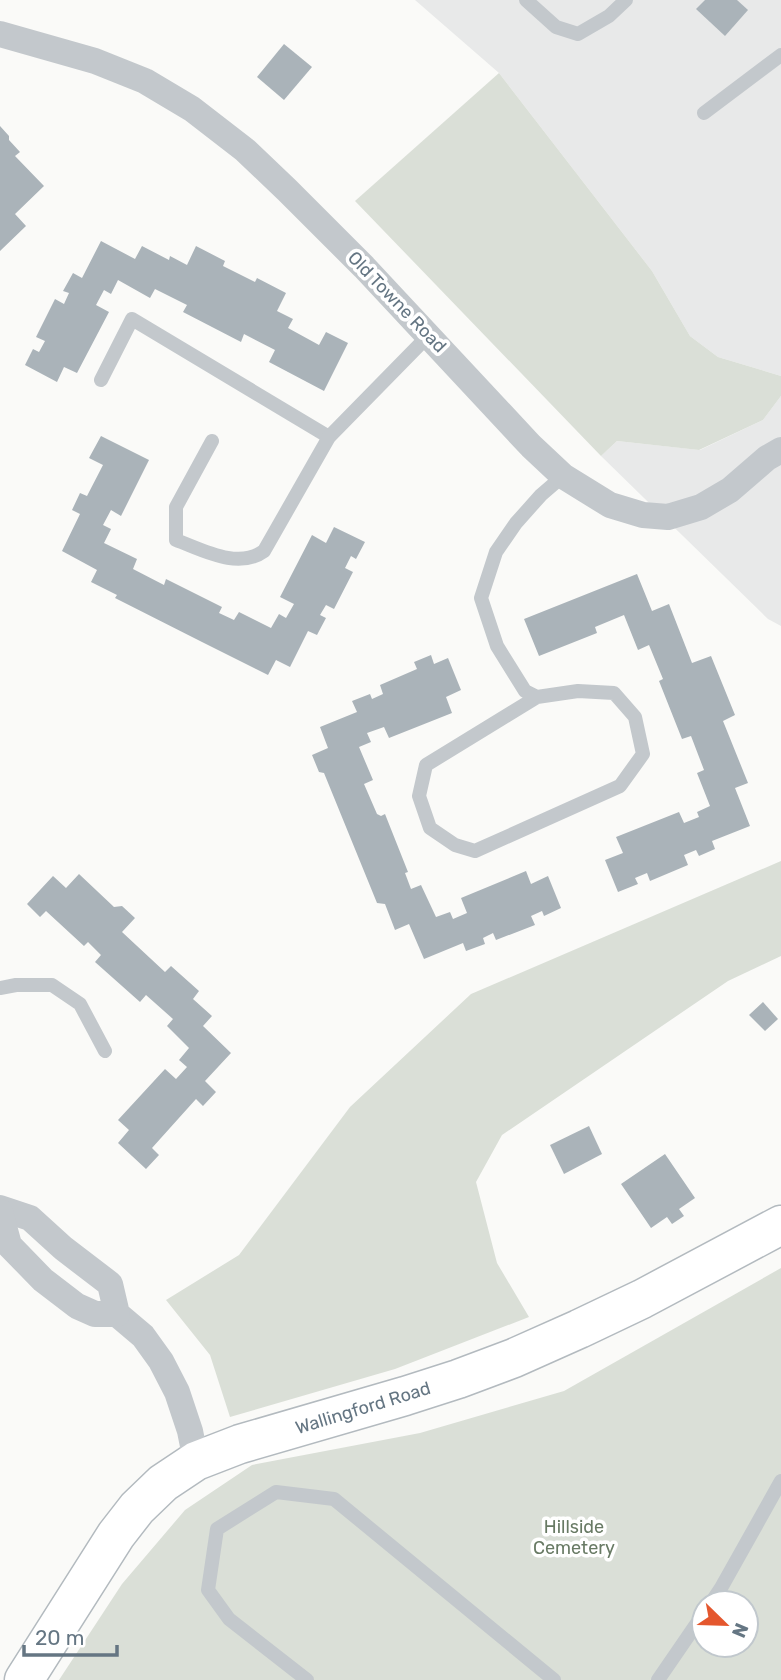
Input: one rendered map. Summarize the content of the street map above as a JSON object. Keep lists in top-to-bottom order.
{
  "streets": {
    "street": ["Old Towne Road", "Wallingford Road"]
  },
  "parks": ["Hillside Cemetery"],
  "scale_bar": "20 m",
  "north": "bottom right"
}
